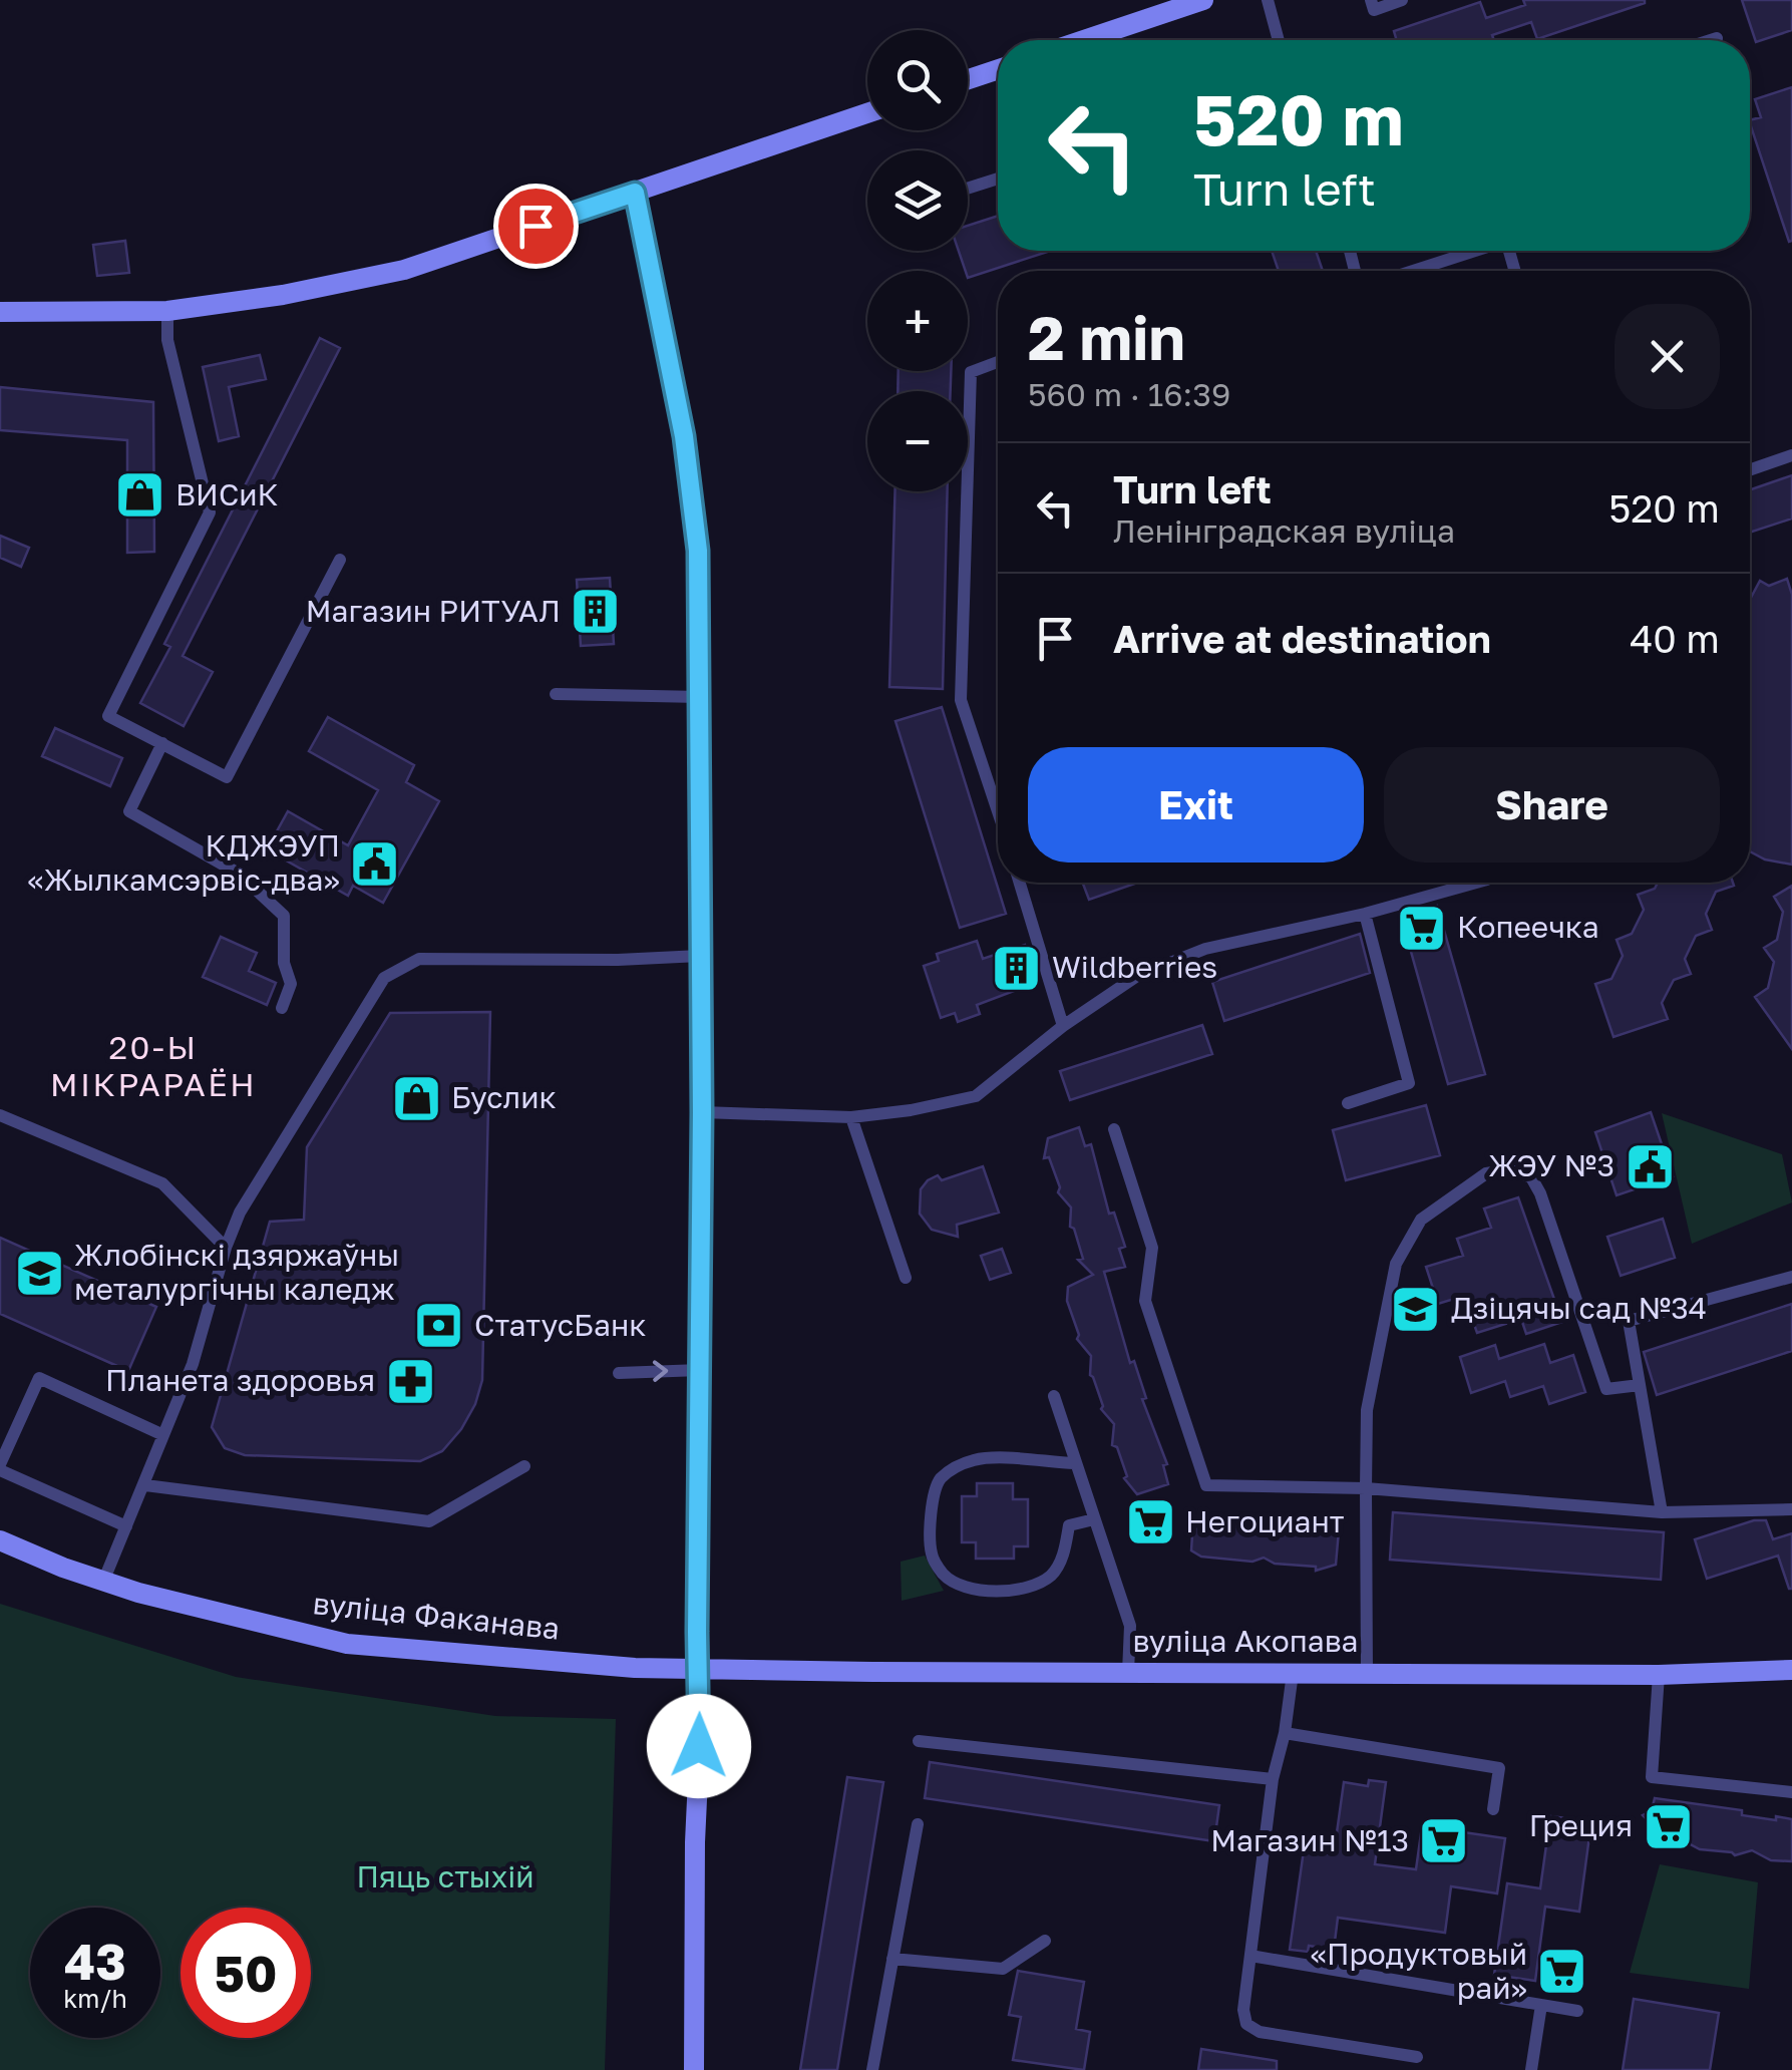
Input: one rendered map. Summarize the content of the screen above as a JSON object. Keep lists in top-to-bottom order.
{
  "streets": {
    "main road": ["вуліца Факанава", "вуліца Акопава"]
  },
  "crossings": [
    ["вуліца Факанава", "вуліца Акопава"]
  ],
  "districts": ["20-Ы МІКРАРАЁН"],
  "parks": ["Пяць стыхій"],
  "places": {
    "shop": ["ВИСиК", "Буслик"],
    "building": ["Магазин РИТУАЛ", "Wildberries"],
    "public building": ["КДЖЭУП «Жылкамсэрвіс-два»", "ЖЭУ №3"],
    "supermarket": [
      "Копеечка",
      "Негоциант",
      "Греция",
      "Магазин №13",
      "«Продуктовый рай»"
    ],
    "school or university": ["Жлобінскі дзяржаўны металургічны каледж", "Дзіцячы сад №34"],
    "bank": ["СтатусБанк"],
    "pharmacy": ["Планета здоровья"]
  },
  "page": {
    "map_buttons": ["+", "−"],
    "turn": ["520 m", "Turn left"],
    "heading": ["2 min", "560 m · 16:39"],
    "list": [
      {
        "name": "Turn left",
        "note": "Ленінградская вуліца",
        "value": "520 m"
      },
      {
        "name": "Arrive at destination",
        "value": "40 m"
      }
    ],
    "buttons": ["Exit", "Share"],
    "speed": "43 km/h",
    "limit": "50"
  }
}
